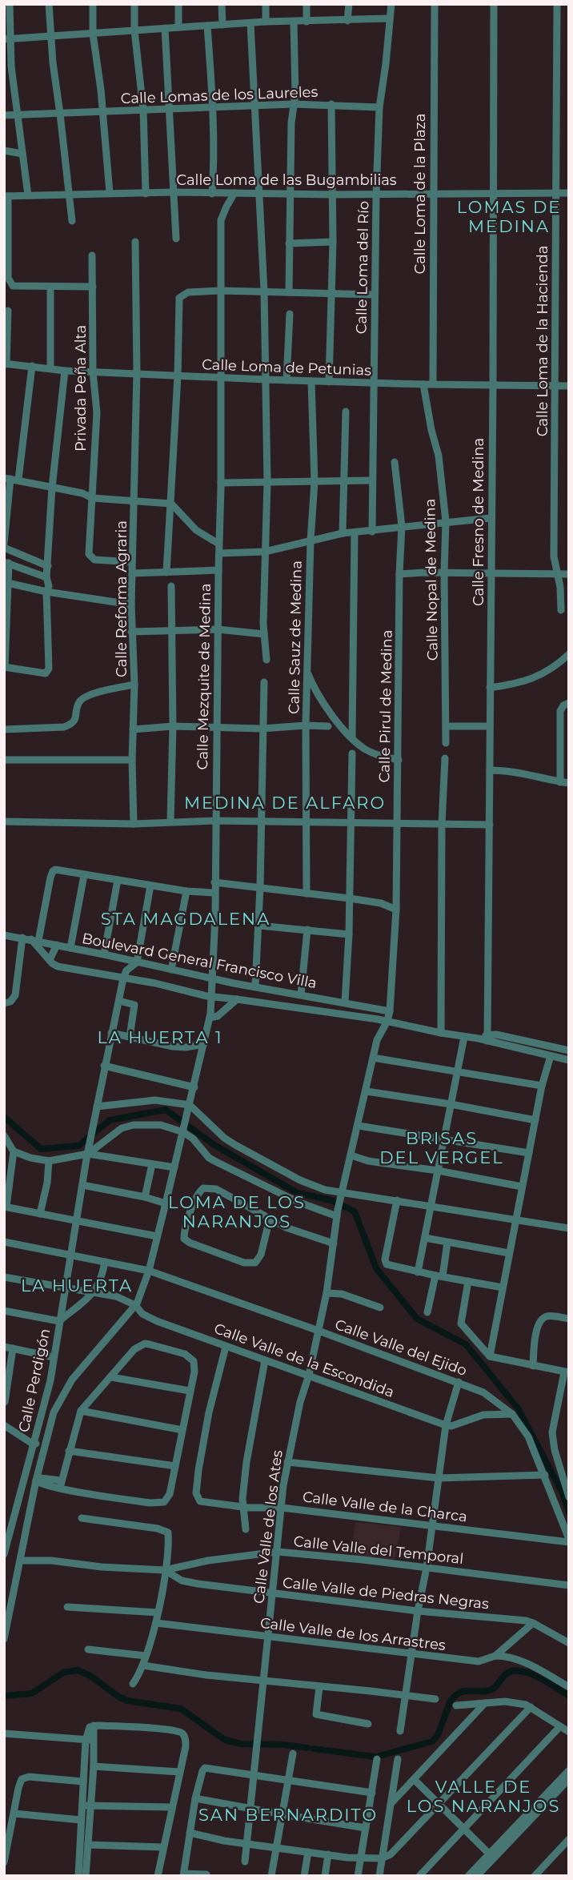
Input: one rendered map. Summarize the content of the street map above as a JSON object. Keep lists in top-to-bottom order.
{
  "streets": {
    "street": [
      "Calle Lomas de los Laureles",
      "Calle Loma de las Bugambilias",
      "Calle Loma de la Plaza",
      "Calle Loma del Río",
      "Calle Loma de la Hacienda",
      "Calle Loma de Petunias",
      "Privada Peña Alta",
      "Calle Fresno de Medina",
      "Calle Nopal de Medina",
      "Calle Reforma Agraria",
      "Calle Sauz de Medina",
      "Calle Mezquite de Medina",
      "Calle Pirul de Medina",
      "Boulevard General Francisco Villa",
      "Calle Valle del Ejido",
      "Calle Valle de la Escondida",
      "Calle Perdigón",
      "Calle Valle de la Charca",
      "Calle Valle de los Ates",
      "Calle Valle del Temporal",
      "Calle Valle de Piedras Negras",
      "Calle Valle de los Arrastres"
    ]
  },
  "crossings": [
    ["Calle Lomas de los Laureles", "Calle Loma del Río"],
    ["Calle Loma de las Bugambilias", "Calle Loma de la Plaza"],
    ["Calle Loma de las Bugambilias", "Calle Loma del Río"],
    ["Calle Loma de las Bugambilias", "Calle Loma de la Hacienda"],
    ["Calle Loma de las Bugambilias", "Calle Fresno de Medina"],
    ["Calle Loma de las Bugambilias", "Calle Mezquite de Medina"],
    ["Calle Loma de la Plaza", "Calle Loma de Petunias"],
    ["Calle Loma del Río", "Calle Loma de Petunias"],
    ["Calle Loma de la Hacienda", "Calle Loma de Petunias"],
    ["Calle Loma de Petunias", "Privada Peña Alta"],
    ["Calle Loma de Petunias", "Calle Fresno de Medina"],
    ["Calle Loma de Petunias", "Calle Nopal de Medina"],
    ["Calle Loma de Petunias", "Calle Reforma Agraria"],
    ["Calle Loma de Petunias", "Calle Sauz de Medina"],
    ["Calle Loma de Petunias", "Calle Mezquite de Medina"],
    ["Privada Peña Alta", "Calle Reforma Agraria"],
    ["Calle Mezquite de Medina", "Boulevard General Francisco Villa"],
    ["Calle Mezquite de Medina", "Calle Valle del Ejido"],
    ["Calle Mezquite de Medina", "Calle Valle de la Escondida"],
    ["Calle Mezquite de Medina", "Calle Valle del Temporal"],
    ["Calle Pirul de Medina", "Boulevard General Francisco Villa"],
    ["Calle Pirul de Medina", "Calle Valle de los Ates"],
    ["Calle Valle del Ejido", "Calle Perdigón"],
    ["Calle Valle del Ejido", "Calle Valle de la Charca"],
    ["Calle Valle del Ejido", "Calle Valle de los Ates"],
    ["Calle Valle de la Escondida", "Calle Perdigón"],
    ["Calle Valle de la Escondida", "Calle Valle de la Charca"],
    ["Calle Valle de la Escondida", "Calle Valle de los Ates"],
    ["Calle Valle de la Charca", "Calle Valle de los Ates"],
    ["Calle Valle de los Ates", "Calle Valle del Temporal"],
    ["Calle Valle de los Ates", "Calle Valle de Piedras Negras"],
    ["Calle Valle de los Ates", "Calle Valle de los Arrastres"],
    ["Calle Valle del Temporal", "Calle Valle de Piedras Negras"]
  ],
  "districts": [
    "LOMAS DE MEDINA",
    "MEDINA DE ALFARO",
    "STA MAGDALENA",
    "LA HUERTA 1",
    "BRISAS DEL VERGEL",
    "LOMA DE LOS NARANJOS",
    "LA HUERTA",
    "VALLE DE LOS NARANJOS",
    "SAN BERNARDITO"
  ]
}
